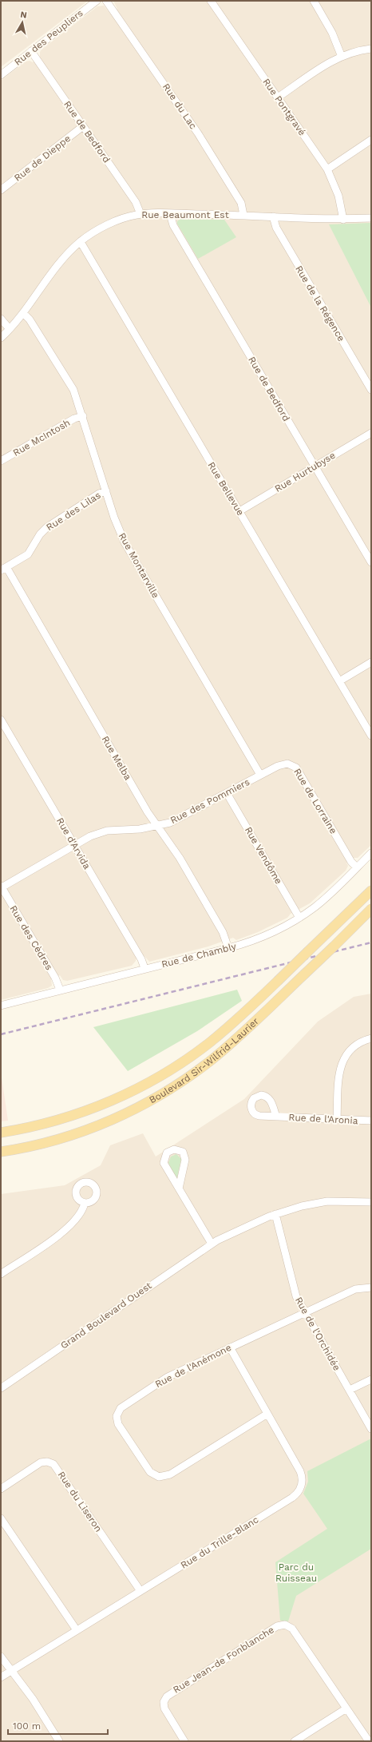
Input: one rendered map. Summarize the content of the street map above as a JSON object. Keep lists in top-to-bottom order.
{
  "streets": {
    "main road": ["Boulevard Sir-Wilfrid-Laurier"],
    "street": [
      "Rue des Peupliers",
      "Rue du Lac",
      "Rue Pontgravé",
      "Rue de Bedford",
      "Rue de Dieppe",
      "Rue Beaumont Est",
      "Rue de la Régence",
      "Rue McIntosh",
      "Rue Hurtubyse",
      "Rue Bellevue",
      "Rue des Lilas",
      "Rue Montarville",
      "Rue Melba",
      "Rue des Pommiers",
      "Rue de Lorraine",
      "Rue d'Arvida",
      "Rue Vendôme",
      "Rue des Cèdres",
      "Rue de Chambly",
      "Rue de l'Aronia",
      "Grand Boulevard Ouest",
      "Rue de l'Orchidée",
      "Rue de l'Anémone",
      "Rue du Liseron",
      "Rue du Trille-Blanc",
      "Rue Jean-de Fonblanche"
    ]
  },
  "crossings": [
    ["Rue des Peupliers", "Rue de Bedford"],
    ["Rue du Lac", "Rue Beaumont Est"],
    ["Rue Pontgravé", "Rue Beaumont Est"],
    ["Rue de Bedford", "Rue de Dieppe"],
    ["Rue de Bedford", "Rue Beaumont Est"],
    ["Rue de Bedford", "Rue Hurtubyse"],
    ["Rue Beaumont Est", "Rue de la Régence"],
    ["Rue Beaumont Est", "Rue Bellevue"],
    ["Rue Beaumont Est", "Rue Montarville"],
    ["Rue McIntosh", "Rue Montarville"],
    ["Rue Hurtubyse", "Rue Bellevue"],
    ["Rue des Lilas", "Rue Montarville"],
    ["Rue des Lilas", "Rue Melba"],
    ["Rue Montarville", "Rue des Pommiers"],
    ["Rue Montarville", "Rue de Lorraine"],
    ["Rue Melba", "Rue des Pommiers"],
    ["Rue Melba", "Rue de Chambly"],
    ["Rue des Pommiers", "Rue de Lorraine"],
    ["Rue des Pommiers", "Rue d'Arvida"],
    ["Rue des Pommiers", "Rue Vendôme"],
    ["Rue des Pommiers", "Rue des Cèdres"],
    ["Rue de Lorraine", "Rue de Chambly"],
    ["Rue d'Arvida", "Rue de Chambly"],
    ["Rue Vendôme", "Rue de Chambly"],
    ["Rue des Cèdres", "Rue de Chambly"],
    ["Grand Boulevard Ouest", "Rue de l'Orchidée"],
    ["Rue de l'Orchidée", "Rue de l'Anémone"],
    ["Rue de l'Anémone", "Rue du Trille-Blanc"],
    ["Rue du Liseron", "Rue du Trille-Blanc"]
  ],
  "parks": ["Parc du Ruisseau"],
  "scale_bar": "100 m",
  "north": "top"
}
